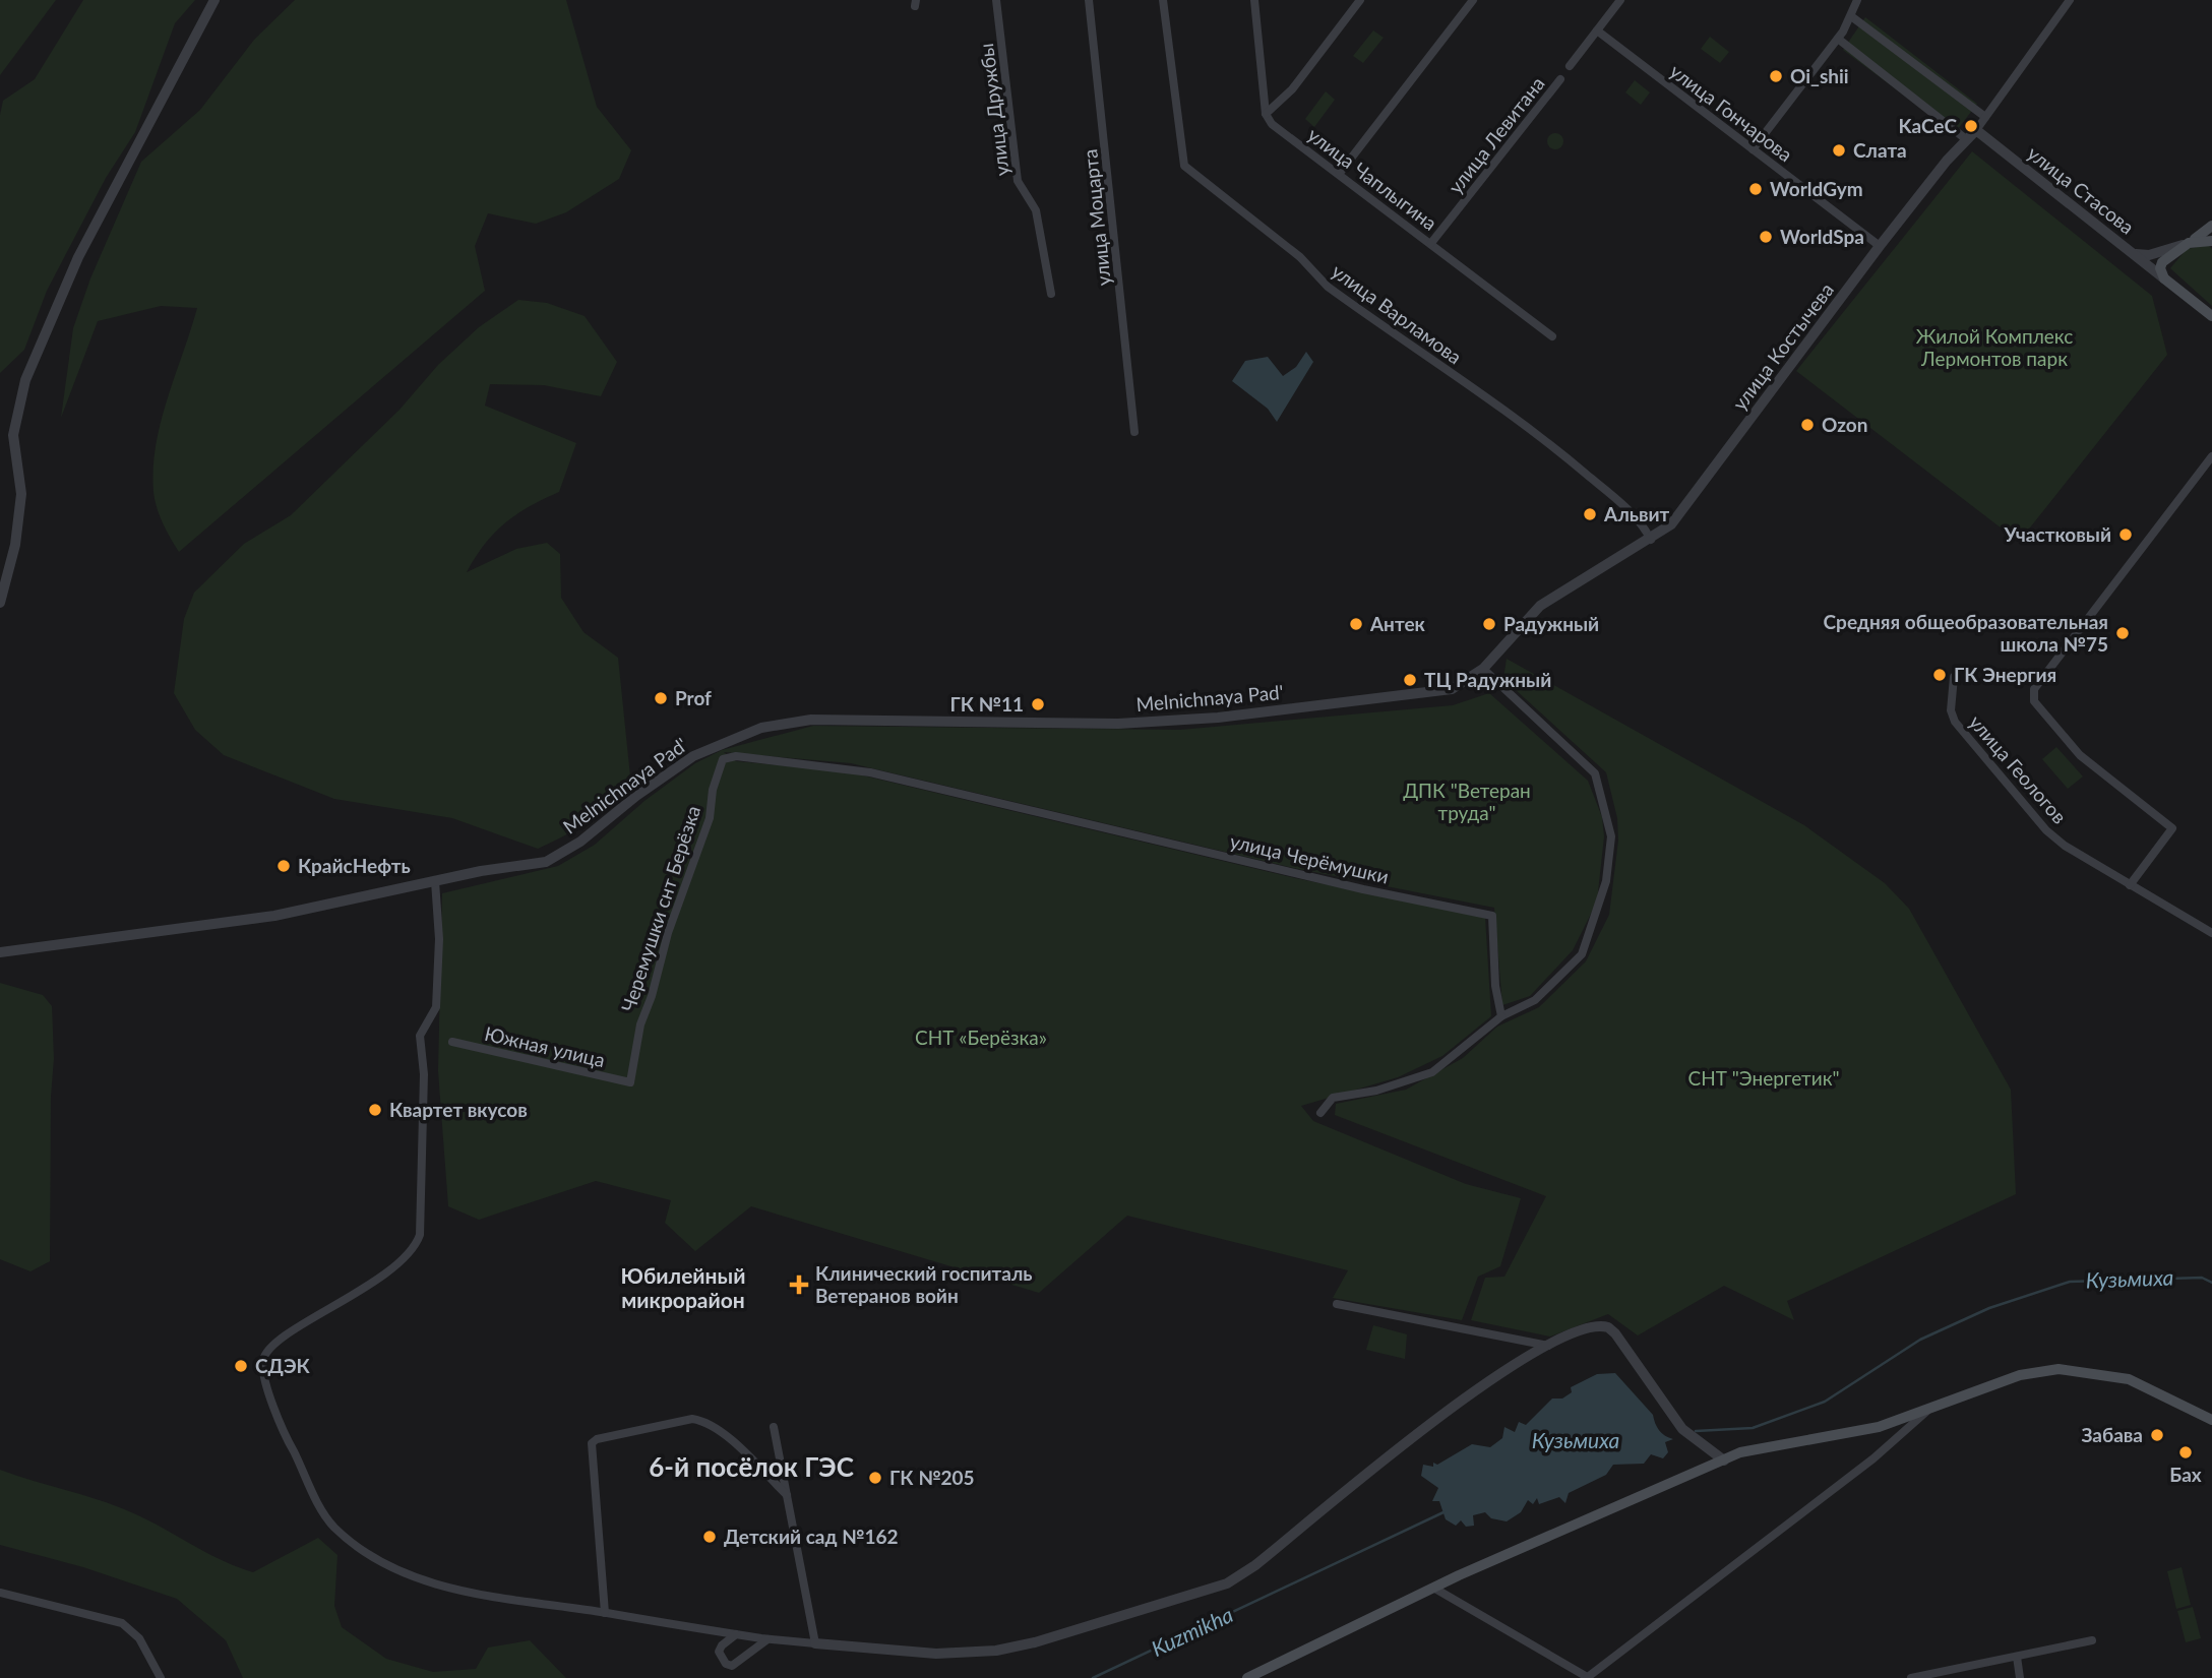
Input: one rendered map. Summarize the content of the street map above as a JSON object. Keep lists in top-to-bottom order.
{
  "streets": {
    "street": [
      "улица Дружбы",
      "улица Гончарова",
      "улица Левитана",
      "улица Чаплыгина",
      "улица Стасова",
      "улица Моцарта",
      "улица Варламова",
      "улица Костычева",
      "Melnichnaya Pad'",
      "улица Геологов",
      "улица Черёмушки",
      "Черемушки снт Берёзка",
      "Южная улица"
    ]
  },
  "crossings": [
    ["улица Гончарова", "улица Левитана"],
    ["улица Гончарова", "улица Костычева"],
    ["улица Левитана", "улица Чаплыгина"],
    ["улица Стасова", "улица Костычева"],
    ["улица Варламова", "улица Костычева"],
    ["улица Костычева", "Melnichnaya Pad'"],
    ["улица Черёмушки", "Черемушки снт Берёзка"],
    ["Черемушки снт Берёзка", "Южная улица"]
  ],
  "districts": ["Юбилейный микрорайон", "6-й посёлок ГЭС"],
  "water": ["Кузьмиха", "Kuzmikha"],
  "parks": [
    "Жилой Комплекс Лермонтов парк",
    "ДПК \"Ветеран труда\"",
    "СНТ «Берёзка»",
    "СНТ \"Энергетик\""
  ],
  "places": {
    "other": [
      "Oi_shii",
      "KaCeC",
      "Слата",
      "WorldGym",
      "WorldSpa",
      "Ozon",
      "Альвит",
      "Участковый",
      "Антек",
      "Радужный",
      "Средняя общеобразовательная школа №75",
      "ГК Энергия",
      "ТЦ Радужный",
      "Prof",
      "ГК №11",
      "КрайсНефть",
      "Квартет вкусов",
      "СДЭК",
      "Забава",
      "Бах",
      "ГК №205",
      "Детский сад №162"
    ],
    "health": ["Клинический госпиталь Ветеранов войн"]
  }
}
